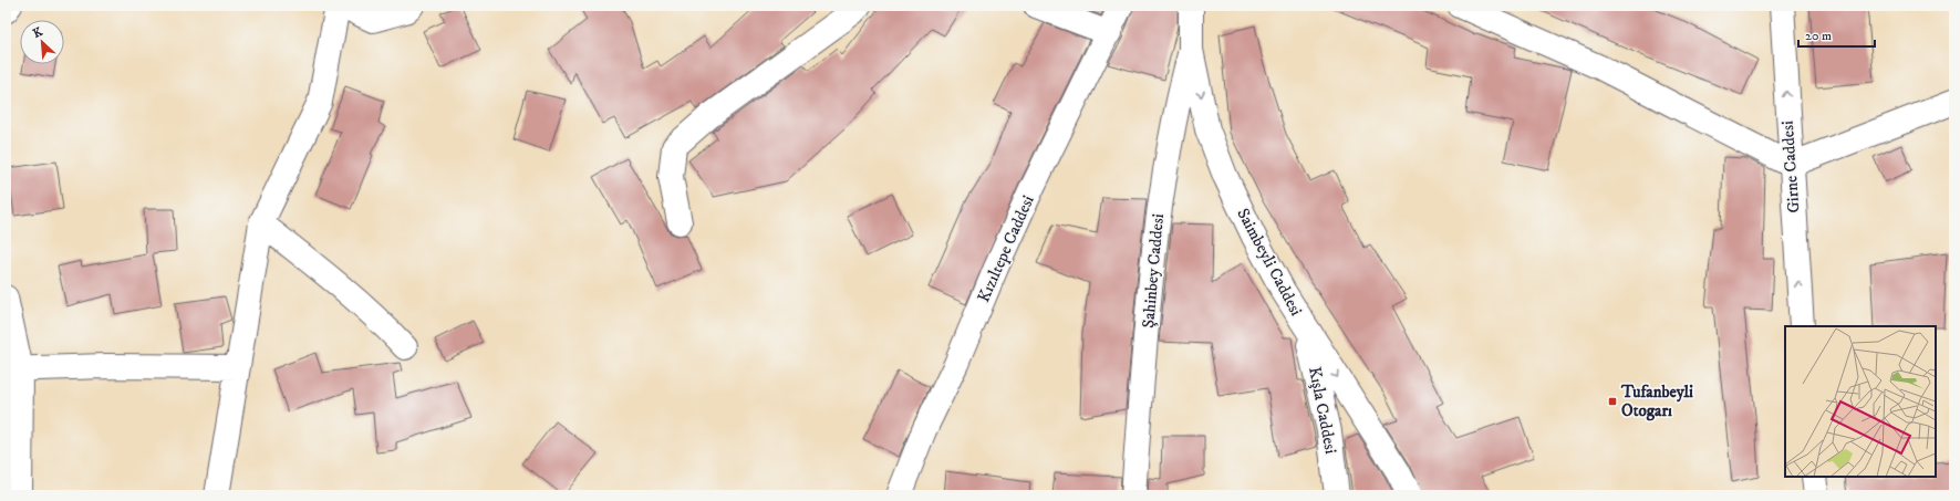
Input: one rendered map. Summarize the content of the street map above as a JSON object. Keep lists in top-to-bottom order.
{
  "streets": {
    "street": [
      "Girne Caddesi",
      "Kızıltepe Caddesi",
      "Saimbeyli Caddesi",
      "Şahinbey Caddesi",
      "Kışla Caddesi"
    ]
  },
  "crossings": [
    ["Saimbeyli Caddesi", "Şahinbey Caddesi"],
    ["Saimbeyli Caddesi", "Kışla Caddesi"]
  ],
  "one_way": ["Girne Caddesi", "Saimbeyli Caddesi"],
  "places": {
    "transit": ["Tufanbeyli Otogarı"]
  },
  "scale_bar": "20 m",
  "north": "top left"
}
